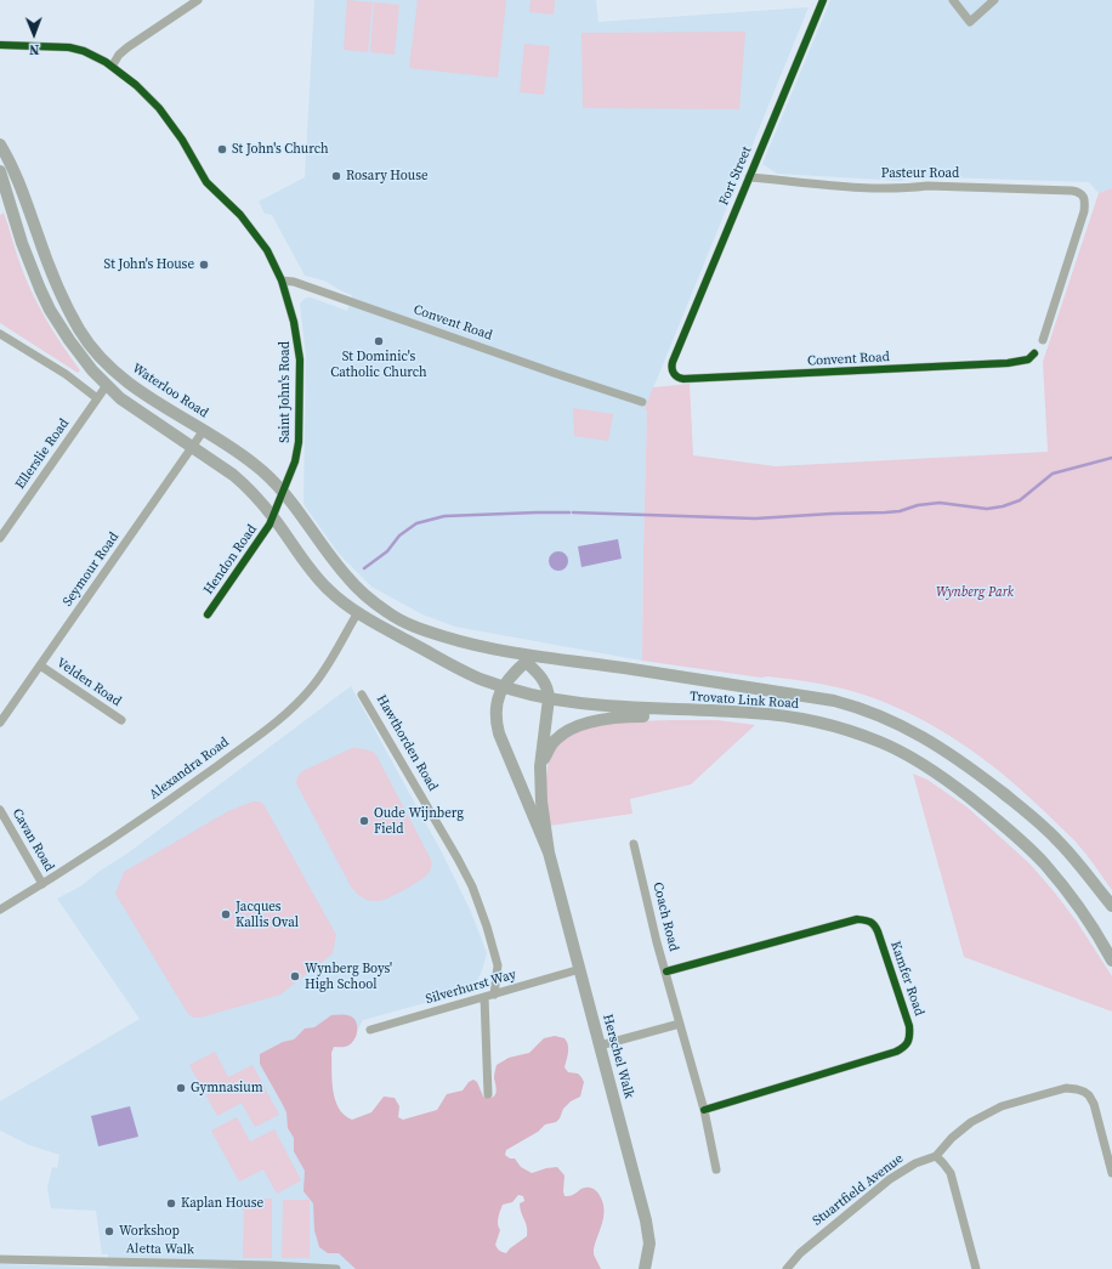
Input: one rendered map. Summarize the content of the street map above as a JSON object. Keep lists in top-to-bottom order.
{
  "streets": {
    "main road": ["Waterloo Road", "Trovato Link Road", "Herschel Walk"],
    "street": [
      "Pasteur Road",
      "Fort Street",
      "Convent Road",
      "Saint John's Road",
      "Ellerslie Road",
      "Hendon Road",
      "Seymour Road",
      "Velden Road",
      "Hawthorden Road",
      "Alexandra Road",
      "Cavan Road",
      "Coach Road",
      "Kamfer Road",
      "Silverhurst Way",
      "Stuartfield Avenue",
      "Aletta Walk"
    ]
  },
  "crossings": [
    ["Pasteur Road", "Fort Street"],
    ["Fort Street", "Convent Road"],
    ["Convent Road", "Saint John's Road"],
    ["Waterloo Road", "Saint John's Road"],
    ["Waterloo Road", "Seymour Road"],
    ["Waterloo Road", "Trovato Link Road"],
    ["Saint John's Road", "Hendon Road"],
    ["Seymour Road", "Velden Road"],
    ["Trovato Link Road", "Alexandra Road"],
    ["Trovato Link Road", "Herschel Walk"],
    ["Hawthorden Road", "Silverhurst Way"],
    ["Alexandra Road", "Cavan Road"],
    ["Coach Road", "Kamfer Road"],
    ["Silverhurst Way", "Herschel Walk"]
  ],
  "parks": ["Wynberg Park"],
  "places": [
    "St John's Church",
    "Rosary House",
    "St John's House",
    "St Dominic's Catholic Church",
    "Oude Wijnberg Field",
    "Jacques Kallis Oval",
    "Wynberg Boys' High School",
    "Gymnasium",
    "Kaplan House",
    "Workshop"
  ],
  "north": "bottom"
}
